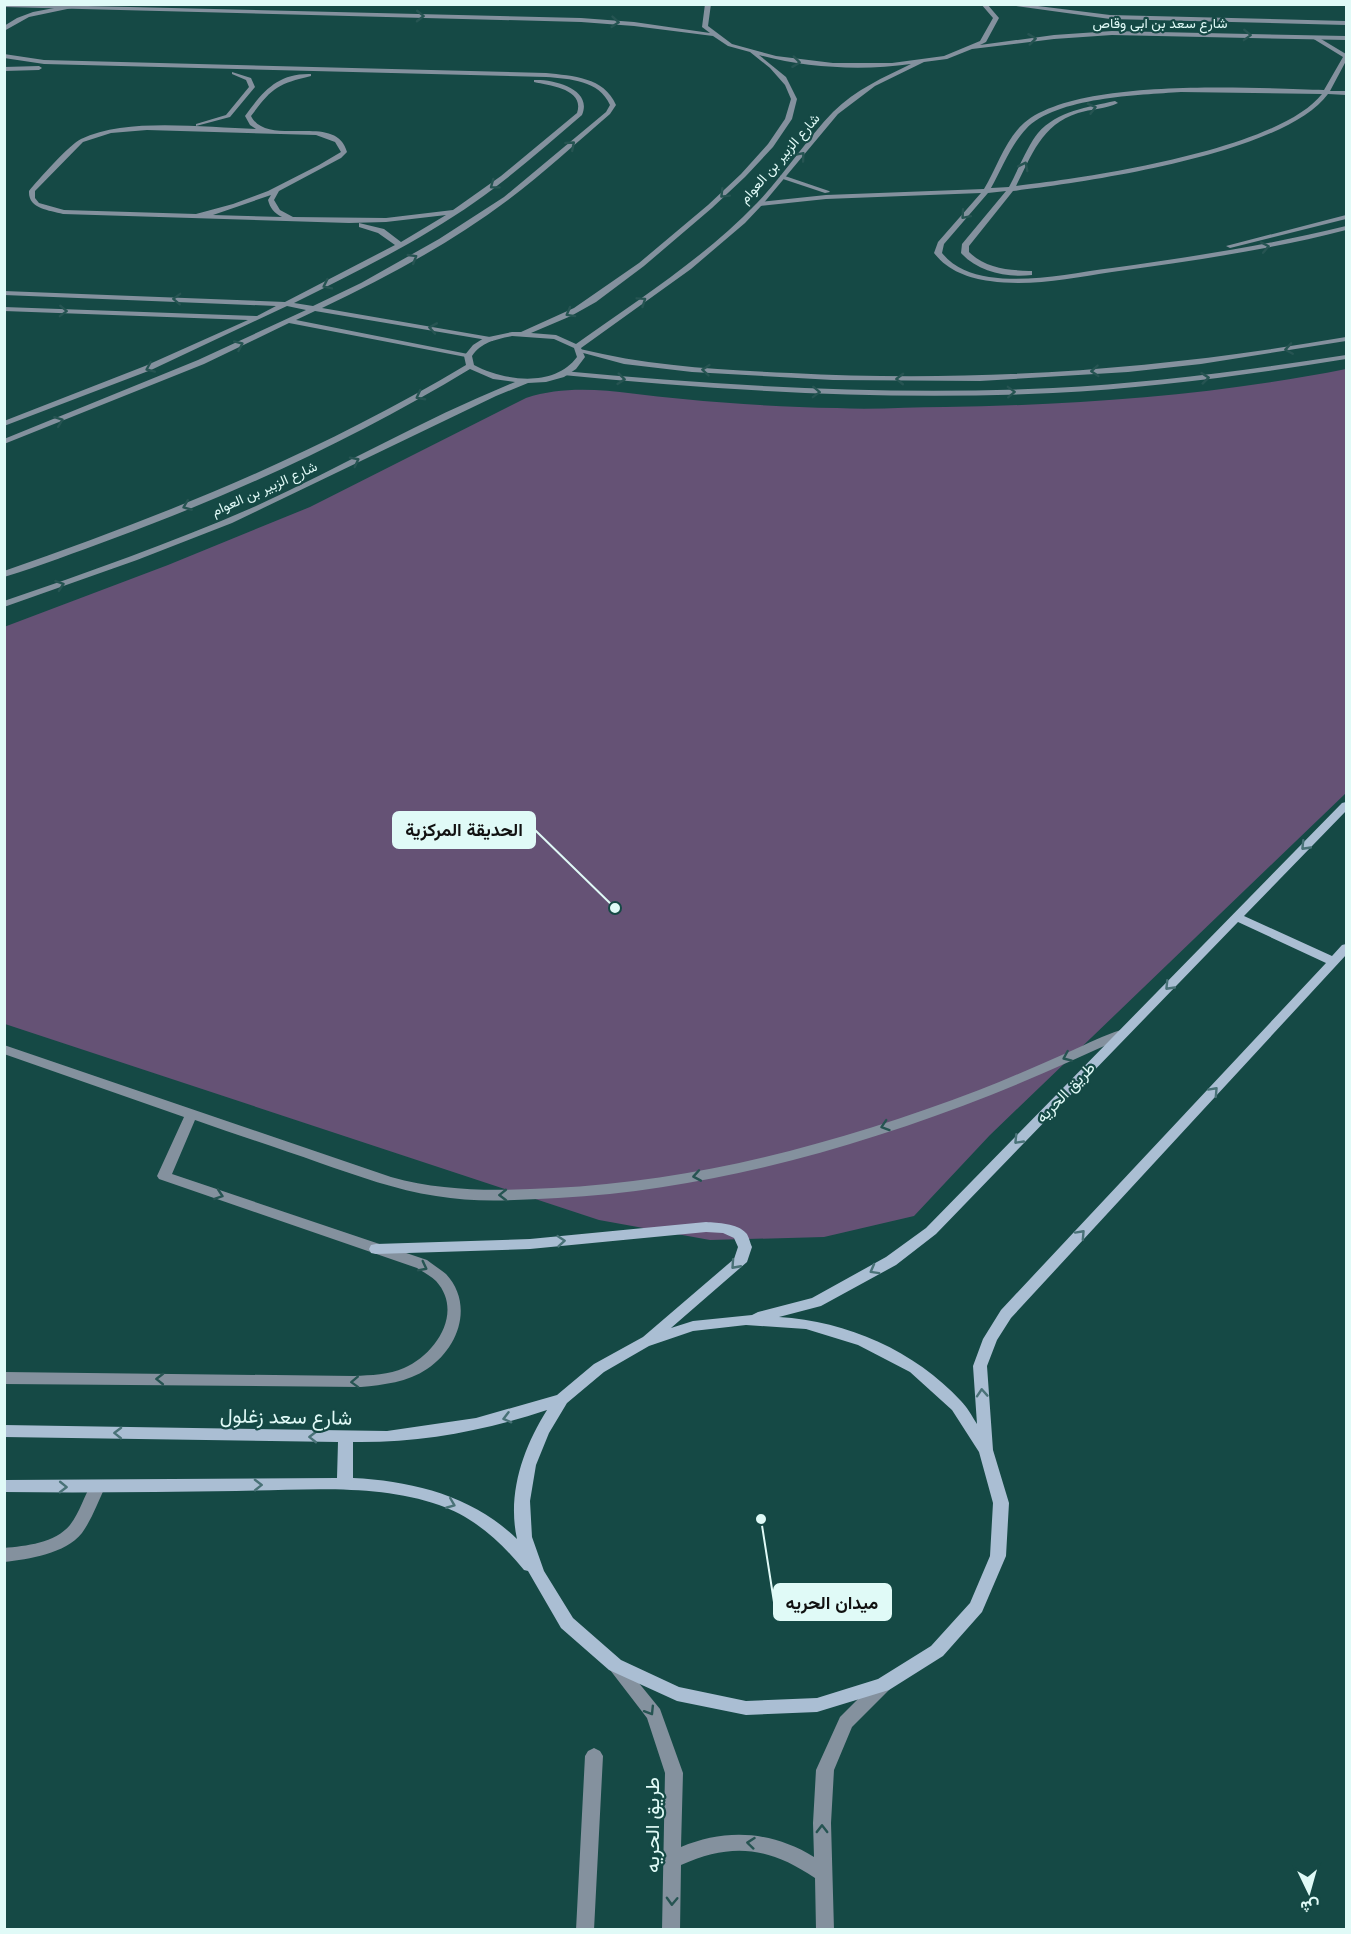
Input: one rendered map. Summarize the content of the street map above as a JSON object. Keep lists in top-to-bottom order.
{
  "streets": {
    "main road": ["طريق الحريه", "شارع سعد زغلول"],
    "street": ["شارع سعد بن ابى وقاص", "شارع الزبير بن العوام"]
  },
  "one_way": ["طريق الحريه"],
  "places": ["الحديقة المركزية", "ميدان الحريه"],
  "north": "bottom"
}
